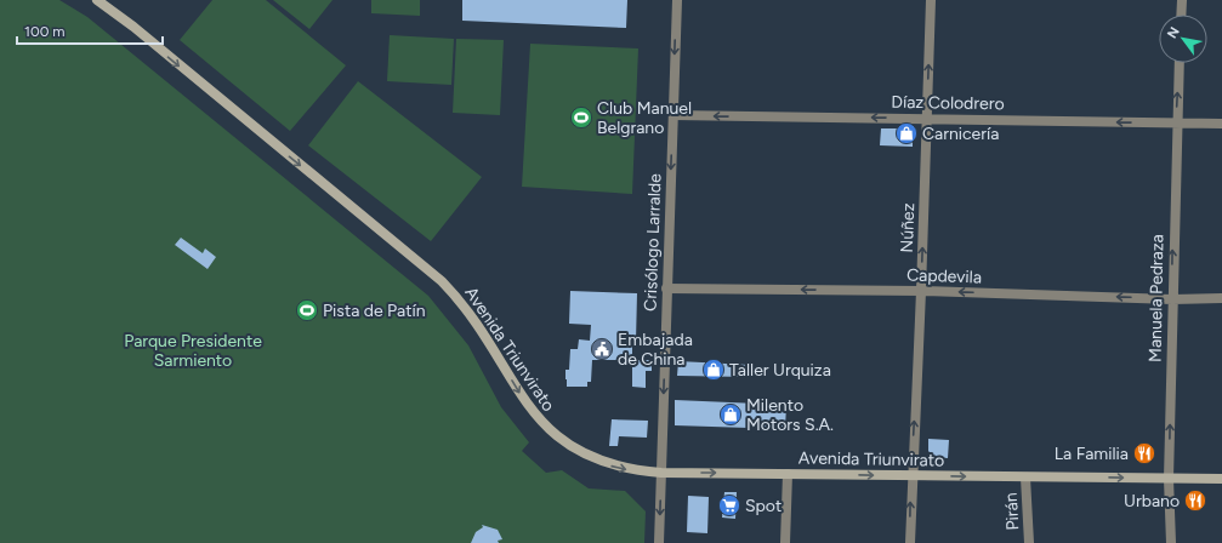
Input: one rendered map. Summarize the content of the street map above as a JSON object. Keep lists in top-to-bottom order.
{
  "streets": {
    "main road": ["Avenida Triunvirato"],
    "street": [
      "Díaz Colodrero",
      "Núñez",
      "Crisólogo Larralde",
      "Capdevila",
      "Manuela Pedraza",
      "Pirán"
    ]
  },
  "crossings": [
    ["Díaz Colodrero", "Núñez"],
    ["Díaz Colodrero", "Crisólogo Larralde"],
    ["Díaz Colodrero", "Manuela Pedraza"],
    ["Núñez", "Capdevila"],
    ["Núñez", "Avenida Triunvirato"],
    ["Crisólogo Larralde", "Capdevila"],
    ["Crisólogo Larralde", "Avenida Triunvirato"],
    ["Capdevila", "Manuela Pedraza"],
    ["Manuela Pedraza", "Avenida Triunvirato"],
    ["Avenida Triunvirato", "Pirán"]
  ],
  "one_way": [
    "Díaz Colodrero",
    "Núñez",
    "Crisólogo Larralde",
    "Capdevila",
    "Manuela Pedraza",
    "Avenida Triunvirato"
  ],
  "parks": ["Parque Presidente Sarmiento"],
  "places": {
    "sports": ["Club Manuel Belgrano", "Pista de Patín"],
    "shop": ["Carnicería", "Taller Urquiza", "Milento Motors S.A."],
    "public building": ["Embajada de China"],
    "restaurant": ["La Familia", "Urbano"],
    "supermarket": ["Spot"]
  },
  "scale_bar": "100 m",
  "north": "top left"
}
